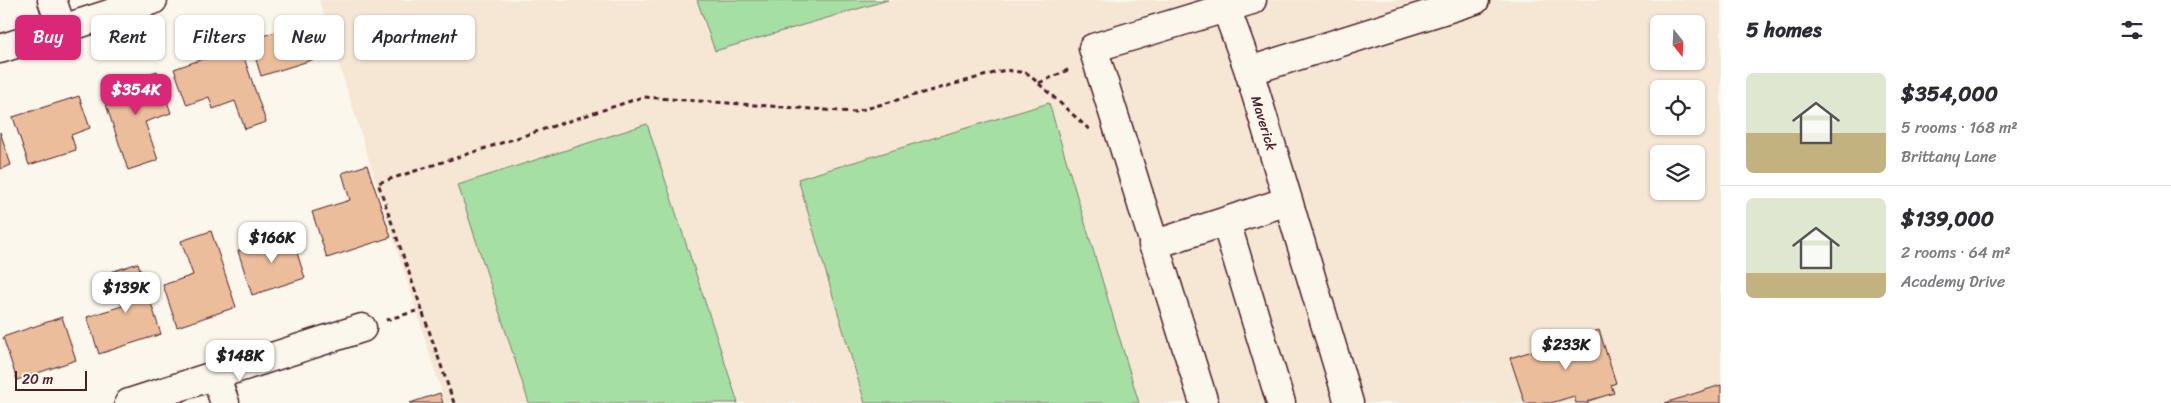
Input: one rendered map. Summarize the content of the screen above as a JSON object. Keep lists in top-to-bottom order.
{
  "streets": {
    "street": ["Maverick"]
  },
  "scale_bar": "20 m",
  "north": "bottom",
  "page": {
    "heading": "5 homes",
    "chip": [
      "Buy",
      "Rent",
      "Filters",
      "New",
      "Apartment"
    ],
    "list": [
      {
        "name": "$354,000",
        "note": "5 rooms · 168 m² · Brittany Lane"
      },
      {
        "name": "$139,000",
        "note": "2 rooms · 64 m² · Academy Drive"
      }
    ],
    "price": [
      "$354K",
      "$166K",
      "$139K",
      "$233K",
      "$148K"
    ],
    "scale": "20 m"
  }
}
